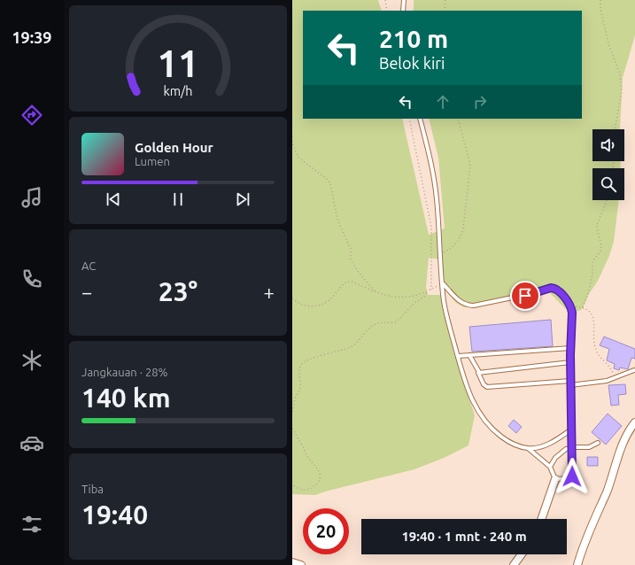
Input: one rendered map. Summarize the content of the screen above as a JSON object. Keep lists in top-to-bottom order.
{
  "page": {
    "tabs": "19:39",
    "turn": ["210 m", "Belok kiri"],
    "song": ["Golden Hour", "Lumen"],
    "tile": [
      "AC",
      ["Jangkauan · 28%", "140 km"],
      ["Tiba", "19:40"]
    ],
    "heat": ["−", "23°", "+"],
    "limit": "20",
    "trip": "19:40 · 1 mnt · 240 m",
    "gauge": ["11", "km/h"]
  }
}
